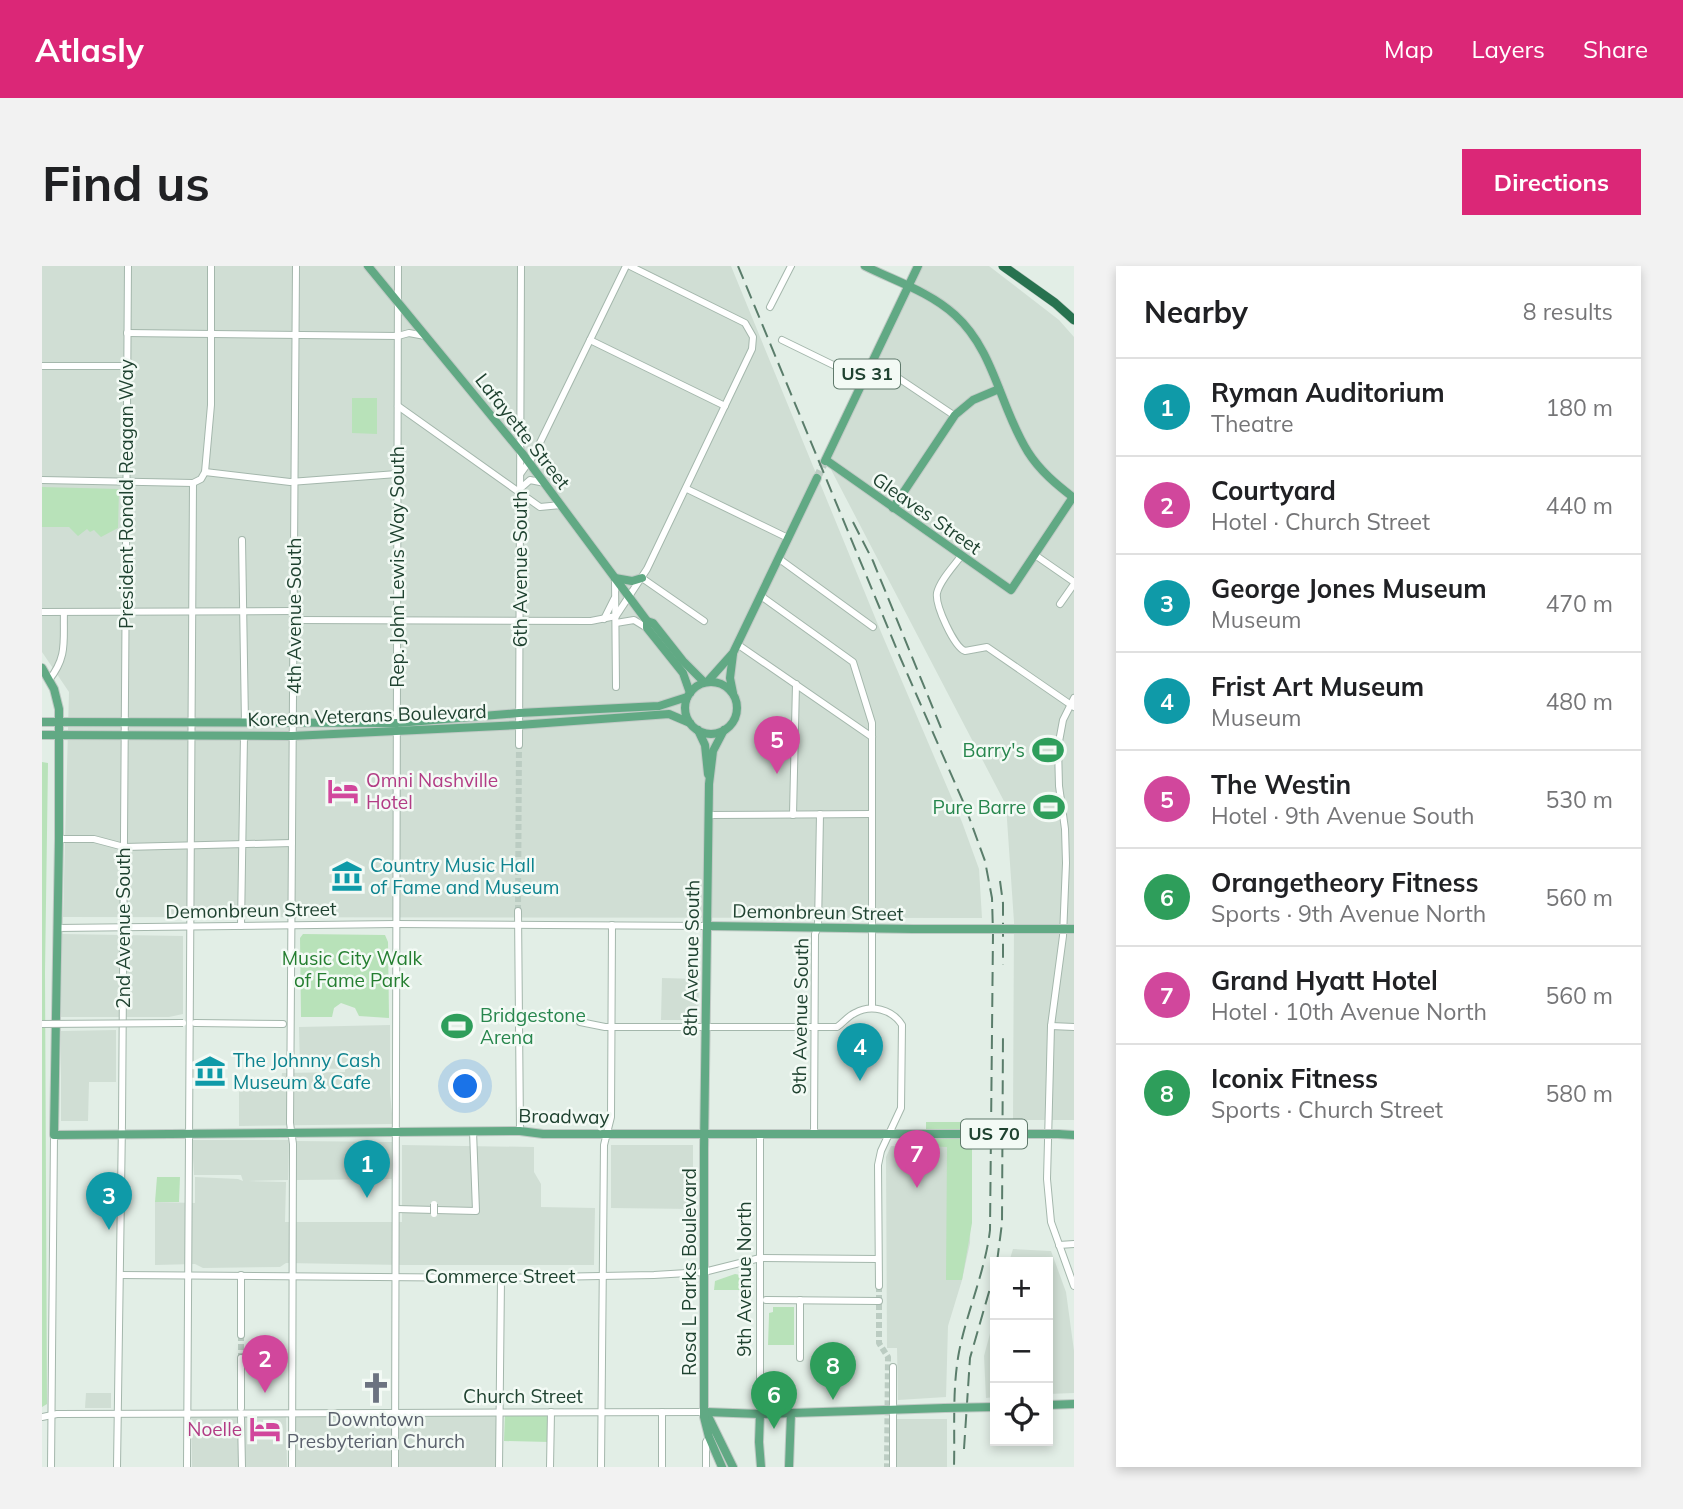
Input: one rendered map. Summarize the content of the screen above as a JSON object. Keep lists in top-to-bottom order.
{
  "streets": {
    "main road": [
      "US 31",
      "Lafayette Street",
      "Gleaves Street",
      "Korean Veterans Boulevard",
      "Demonbreun Street",
      "8th Avenue South",
      "Broadway",
      "US 70",
      "Rosa L Parks Boulevard",
      "9th Avenue North",
      "Church Street"
    ],
    "street": [
      "President Ronald Reagan Way",
      "Rep. John Lewis Way South",
      "6th Avenue South",
      "4th Avenue South",
      "2nd Avenue South",
      "9th Avenue South",
      "Commerce Street"
    ]
  },
  "crossings": [
    ["US 31", "Gleaves Street"],
    ["Lafayette Street", "Rep. John Lewis Way South"],
    ["Lafayette Street", "6th Avenue South"],
    ["Lafayette Street", "Korean Veterans Boulevard"],
    ["Lafayette Street", "8th Avenue South"],
    ["President Ronald Reagan Way", "Korean Veterans Boulevard"],
    ["President Ronald Reagan Way", "2nd Avenue South"],
    ["Rep. John Lewis Way South", "Korean Veterans Boulevard"],
    ["Rep. John Lewis Way South", "Demonbreun Street"],
    ["Rep. John Lewis Way South", "Broadway"],
    ["Rep. John Lewis Way South", "Commerce Street"],
    ["Rep. John Lewis Way South", "Church Street"],
    ["6th Avenue South", "Korean Veterans Boulevard"],
    ["4th Avenue South", "Korean Veterans Boulevard"],
    ["4th Avenue South", "Demonbreun Street"],
    ["4th Avenue South", "Broadway"],
    ["4th Avenue South", "Commerce Street"],
    ["4th Avenue South", "Church Street"],
    ["Korean Veterans Boulevard", "2nd Avenue South"],
    ["Korean Veterans Boulevard", "8th Avenue South"],
    ["Demonbreun Street", "2nd Avenue South"],
    ["Demonbreun Street", "8th Avenue South"],
    ["Demonbreun Street", "9th Avenue South"],
    ["2nd Avenue South", "Broadway"],
    ["2nd Avenue South", "Commerce Street"],
    ["2nd Avenue South", "Church Street"],
    ["8th Avenue South", "Broadway"],
    ["8th Avenue South", "Rosa L Parks Boulevard"],
    ["9th Avenue South", "Broadway"],
    ["Broadway", "Rosa L Parks Boulevard"],
    ["Broadway", "9th Avenue North"],
    ["Rosa L Parks Boulevard", "Commerce Street"],
    ["Rosa L Parks Boulevard", "Church Street"],
    ["Commerce Street", "9th Avenue North"],
    ["9th Avenue North", "Church Street"]
  ],
  "parks": ["Music City Walk of Fame Park"],
  "places": {
    "sports": ["Barry's", "Pure Barre", "Bridgestone Arena"],
    "hotel": ["Omni Nashville Hotel", "Noelle"],
    "museum": ["Country Music Hall of Fame and Museum", "The Johnny Cash Museum & Cafe"],
    "church": ["Downtown Presbyterian Church"]
  },
  "page": {
    "header": "Atlasly",
    "nav": ["Map", "Layers", "Share"],
    "buttons": "Directions",
    "title": "Find us",
    "heading": ["Nearby", "8 results"],
    "list": [
      {
        "mark": "1",
        "name": "Ryman Auditorium",
        "note": "Theatre",
        "value": "180 m"
      },
      {
        "mark": "2",
        "name": "Courtyard",
        "note": "Hotel · Church Street",
        "value": "440 m"
      },
      {
        "mark": "3",
        "name": "George Jones Museum",
        "note": "Museum",
        "value": "470 m"
      },
      {
        "mark": "4",
        "name": "Frist Art Museum",
        "note": "Museum",
        "value": "480 m"
      },
      {
        "mark": "5",
        "name": "The Westin",
        "note": "Hotel · 9th Avenue South",
        "value": "530 m"
      },
      {
        "mark": "6",
        "name": "Orangetheory Fitness",
        "note": "Sports · 9th Avenue North",
        "value": "560 m"
      },
      {
        "mark": "7",
        "name": "Grand Hyatt Hotel",
        "note": "Hotel · 10th Avenue North",
        "value": "560 m"
      },
      {
        "mark": "8",
        "name": "Iconix Fitness",
        "note": "Sports · Church Street",
        "value": "580 m"
      }
    ],
    "pins": [
      "5",
      "4",
      "7",
      "1",
      "3",
      "2",
      "8",
      "6"
    ],
    "map_buttons": ["+", "−"]
  }
}
